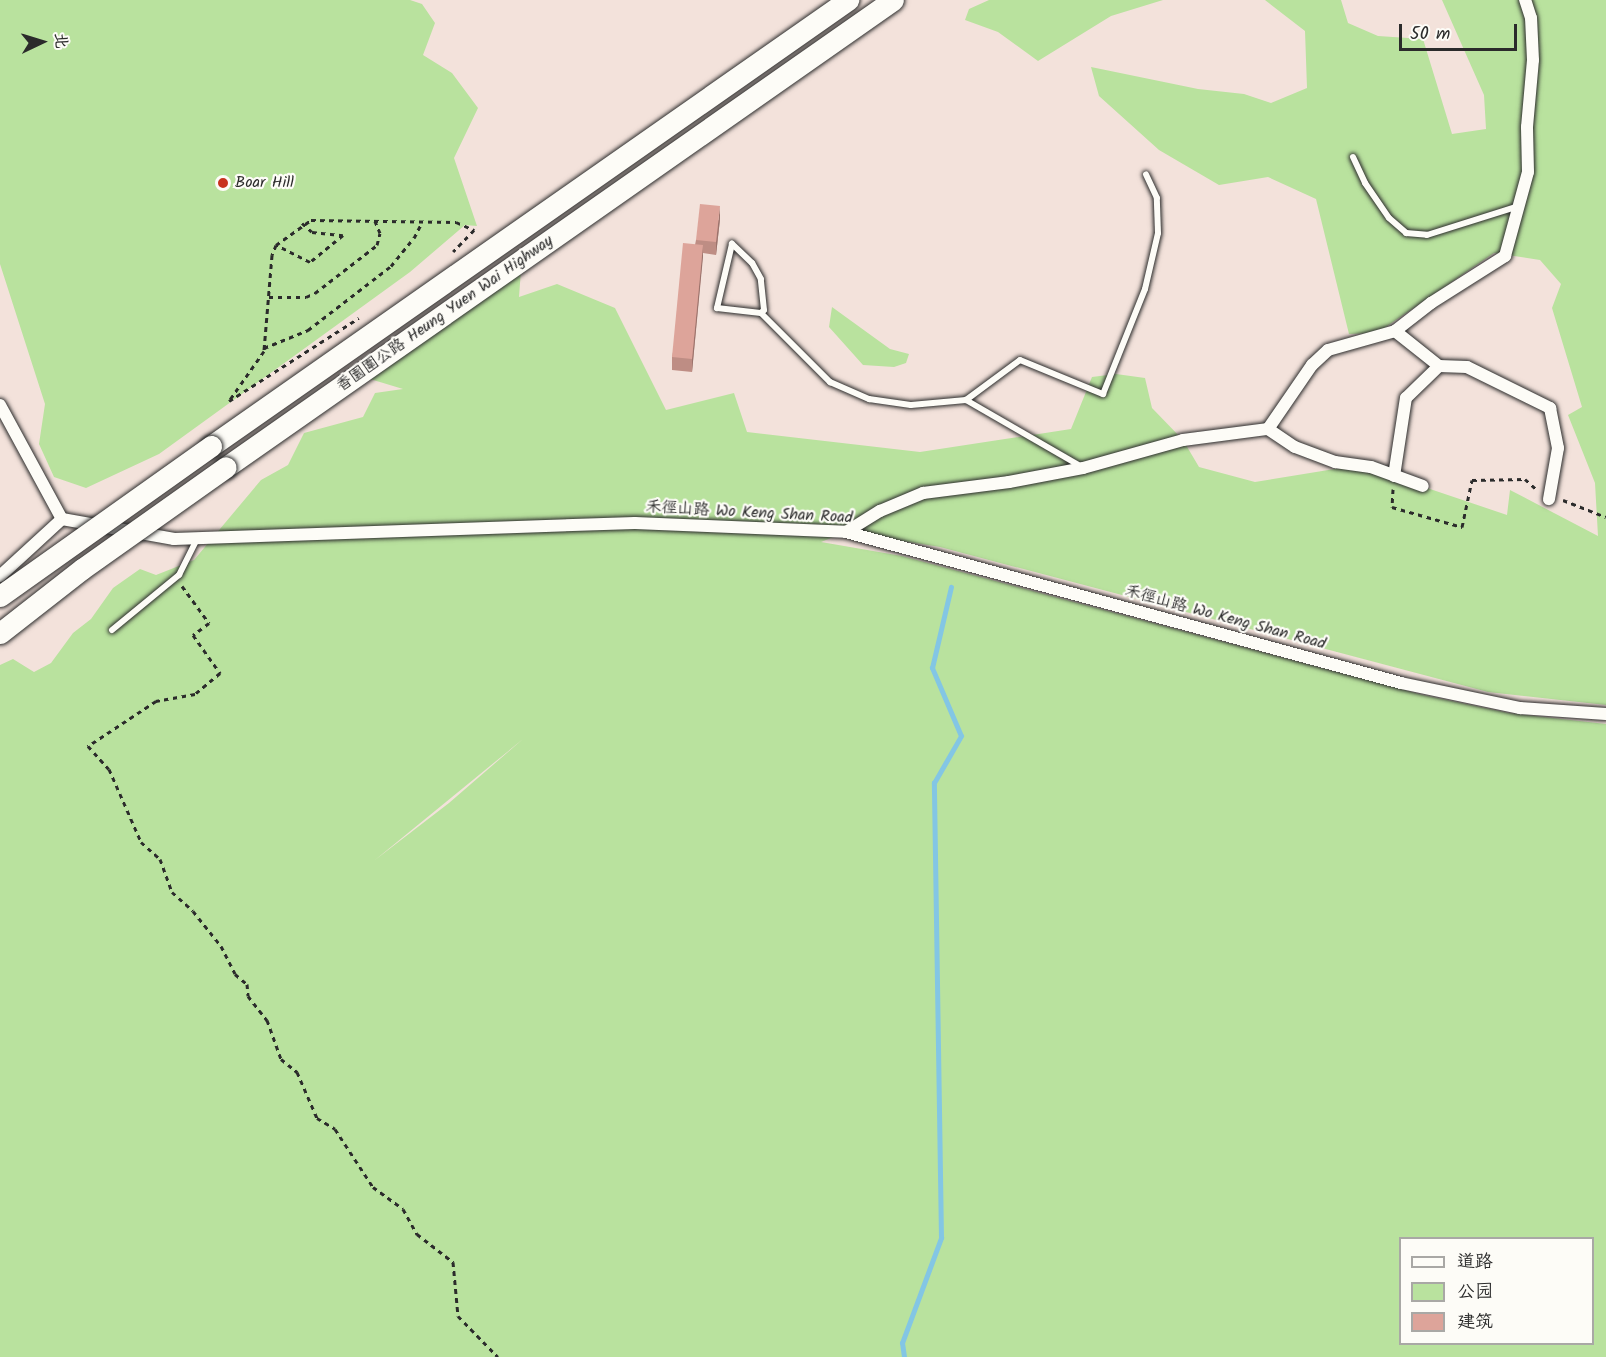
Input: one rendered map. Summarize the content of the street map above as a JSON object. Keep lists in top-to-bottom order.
{
  "streets": {
    "highway": ["香園圍公路 Heung Yuen Wai Highway"],
    "street": ["禾徑山路 Wo Keng Shan Road"]
  },
  "places": ["Boar Hill"],
  "legend": ["道路", "公园", "建筑"],
  "scale_bar": "50 m",
  "north": "right"
}
